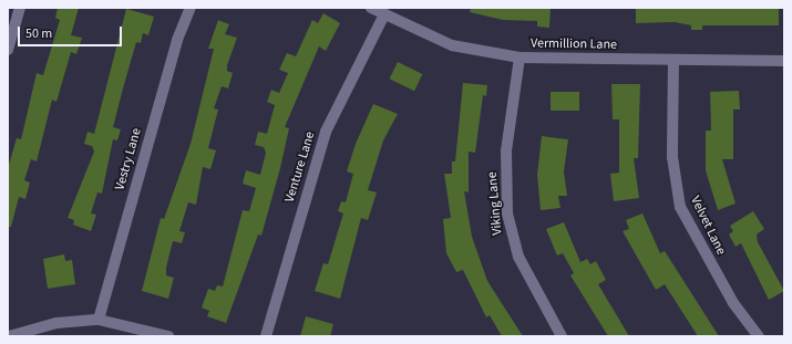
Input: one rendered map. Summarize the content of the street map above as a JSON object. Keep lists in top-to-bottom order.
{
  "streets": {
    "street": [
      "Vermillion Lane",
      "Vestry Lane",
      "Venture Lane",
      "Viking Lane",
      "Velvet Lane"
    ]
  },
  "crossings": [
    ["Vermillion Lane", "Venture Lane"],
    ["Vermillion Lane", "Viking Lane"],
    ["Vermillion Lane", "Velvet Lane"]
  ],
  "scale_bar": "50 m"
}
